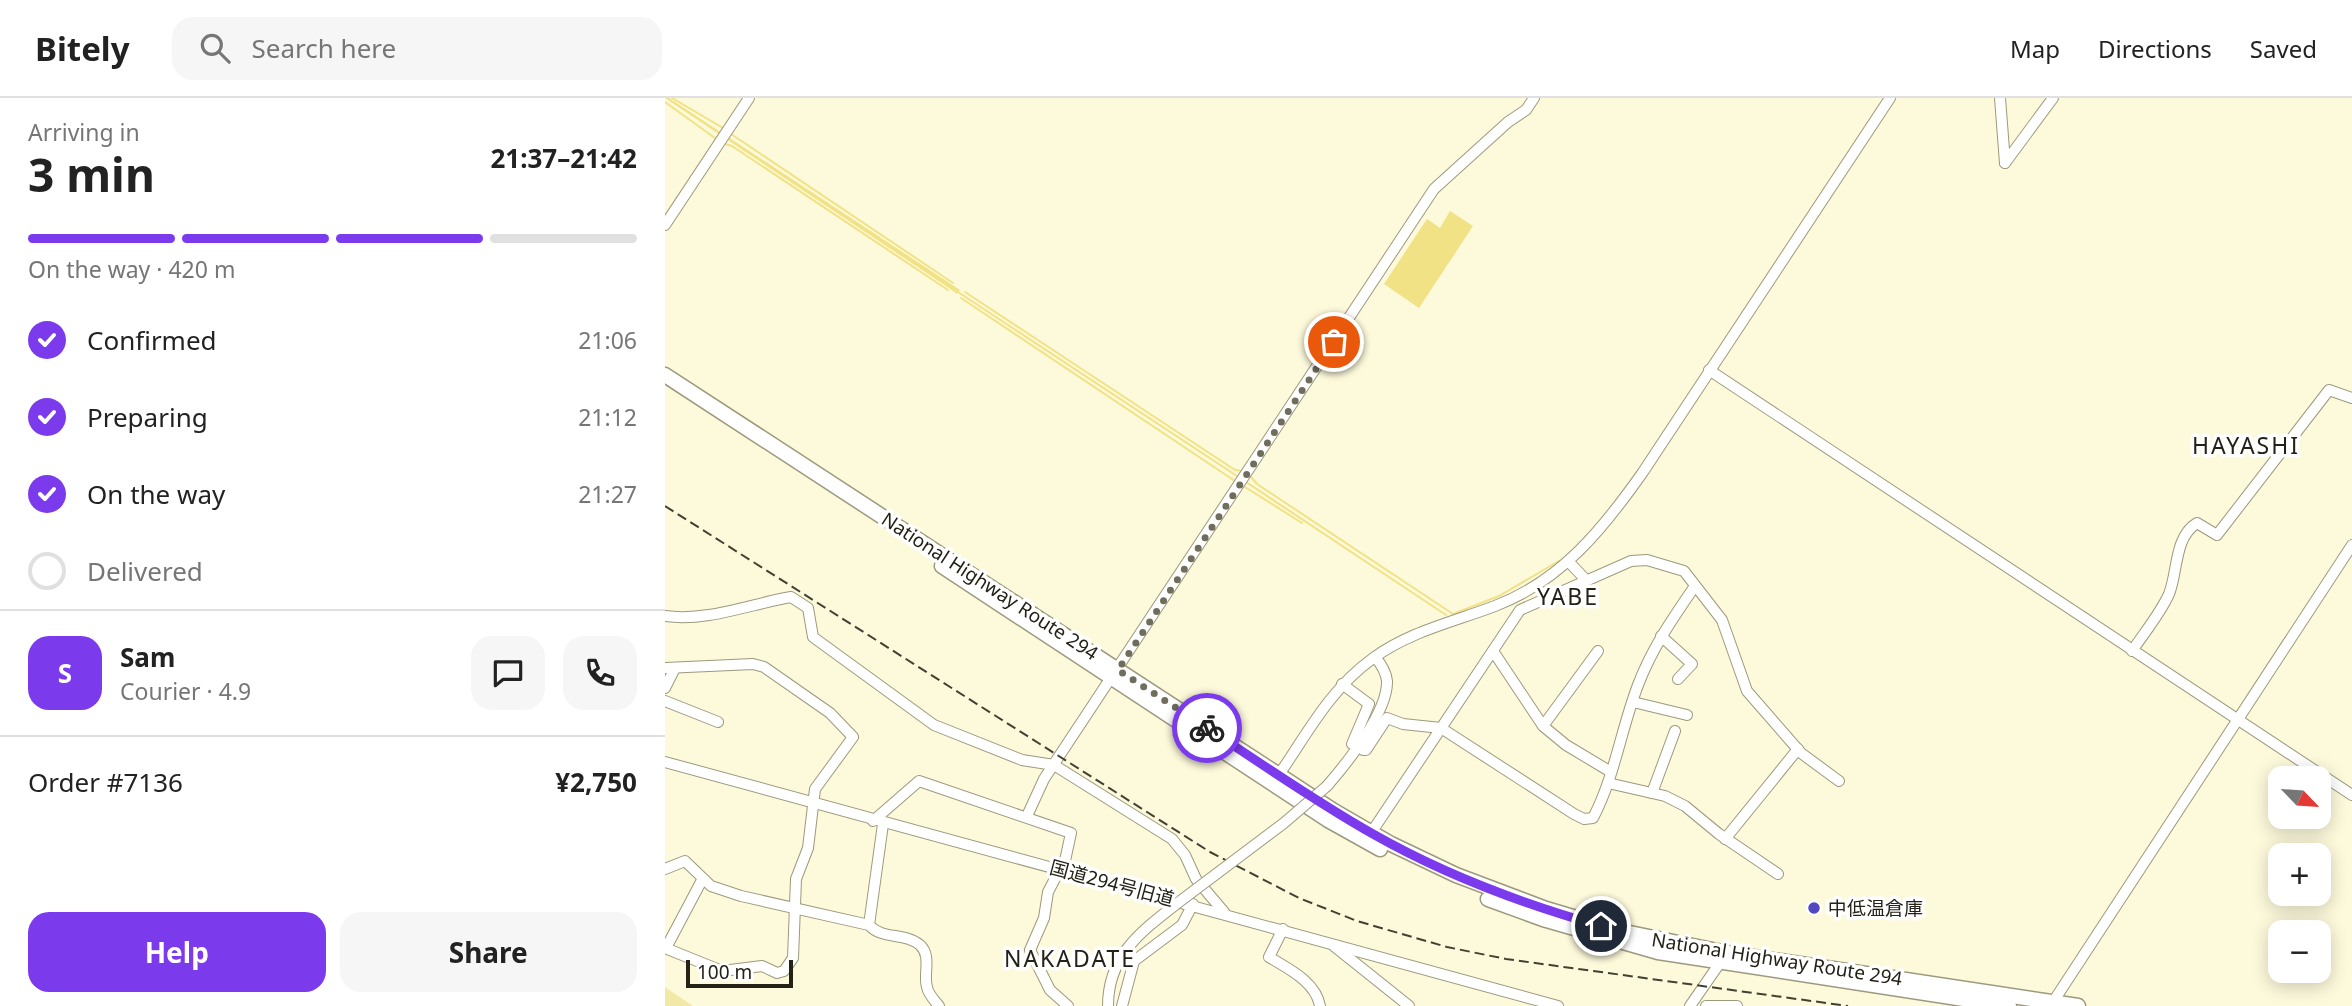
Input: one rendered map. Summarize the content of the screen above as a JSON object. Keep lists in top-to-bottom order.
{
  "streets": {
    "highway": ["National Highway Route 294"],
    "street": ["国道294号旧道"]
  },
  "districts": ["HAYASHI", "YABE", "NAKADATE"],
  "places": ["中低温倉庫"],
  "scale_bar": "100 m",
  "north": "bottom right",
  "page": {
    "header": "Bitely",
    "search": "Search here",
    "nav": ["Map", "Directions", "Saved"],
    "heading": ["3 min", "Arriving in", "21:37–21:42"],
    "panel": [
      "Sam",
      "Courier · 4.9",
      "Order #7136",
      "¥2,750"
    ],
    "bar": "On the way · 420 m",
    "list": [
      ["Confirmed", "21:06"],
      ["Preparing", "21:12"],
      ["On the way", "21:27"],
      "Delivered"
    ],
    "round": "S",
    "map_buttons": ["+", "−"],
    "buttons": ["Help", "Share"],
    "scale": "100 m"
  }
}
